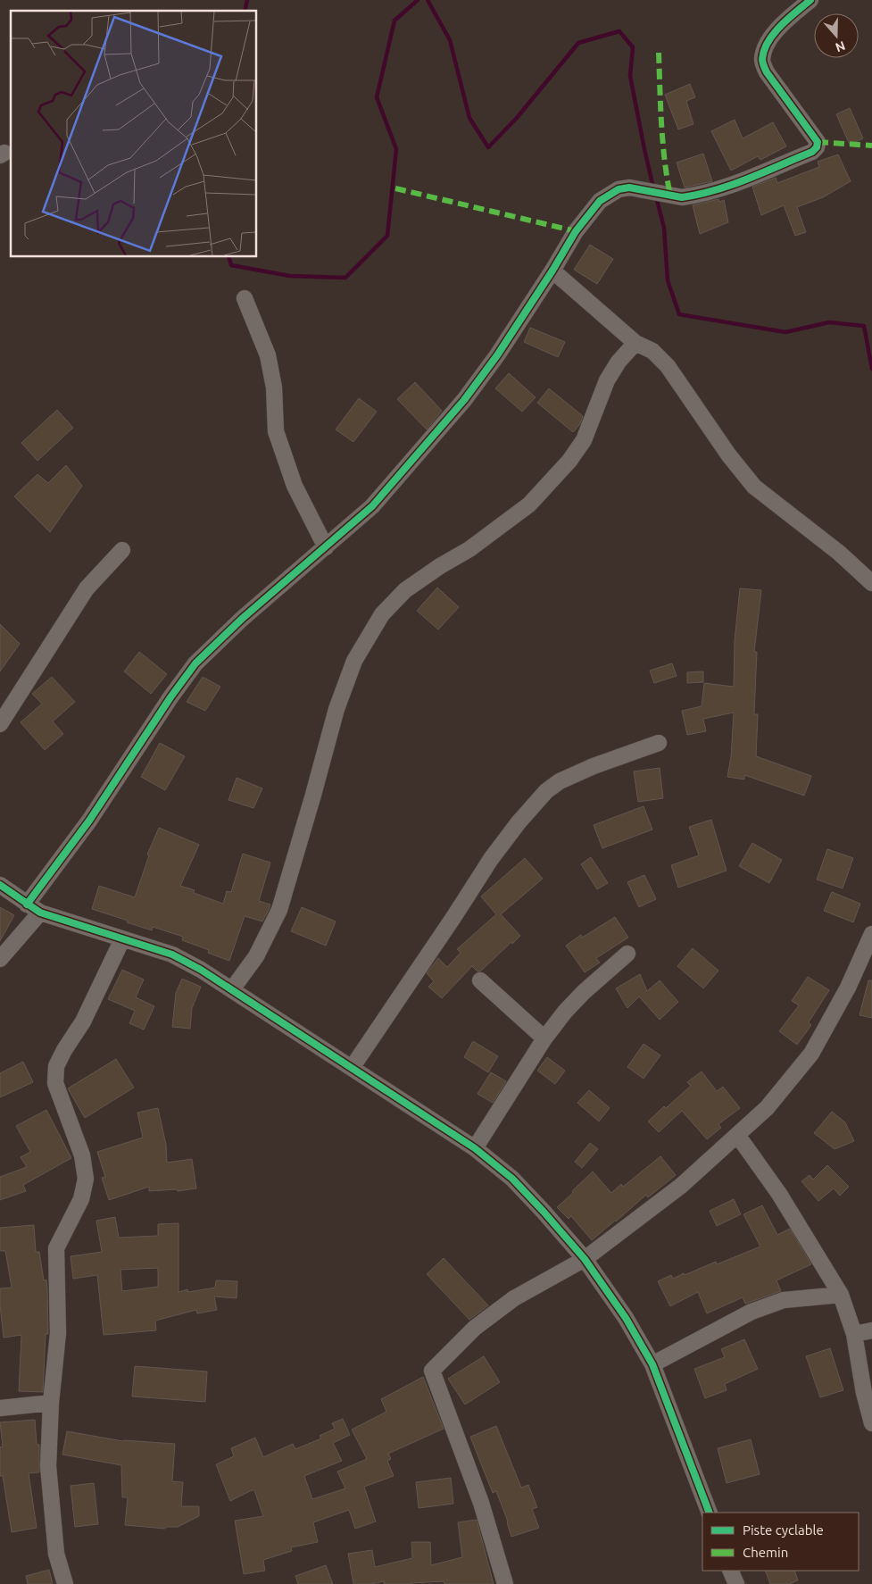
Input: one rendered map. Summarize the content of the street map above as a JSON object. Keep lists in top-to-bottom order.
{
  "legend": ["Piste cyclable", "Chemin"],
  "north": "bottom"
}
